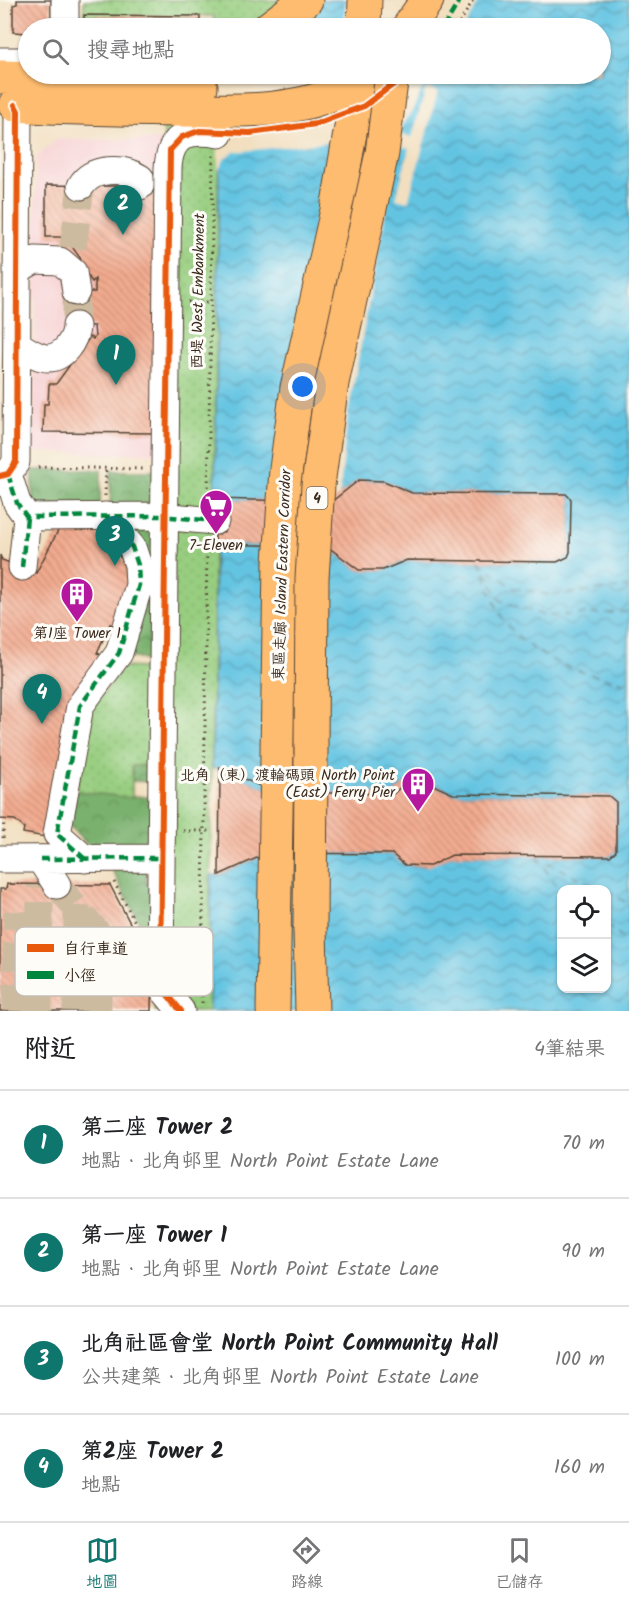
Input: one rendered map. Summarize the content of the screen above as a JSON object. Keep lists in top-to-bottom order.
{
  "streets": {
    "highway": ["4", "東區走廊 Island Eastern Corridor"],
    "path": ["西堤 West Embankment"]
  },
  "places": {
    "supermarket": ["7-Eleven"],
    "building": ["第1座 Tower 1", "北角（東）渡輪碼頭 North Point (East) Ferry Pier"]
  },
  "legend": ["自行車道", "小徑"],
  "page": {
    "search": "搜尋地點",
    "pins": [
      "2",
      "1",
      "3",
      "4"
    ],
    "heading": ["附近", "4筆結果"],
    "list": [
      {
        "mark": "1",
        "name": "第二座 Tower 2",
        "note": "地點 · 北角邨里 North Point Estate Lane",
        "value": "70 m"
      },
      {
        "mark": "2",
        "name": "第一座 Tower 1",
        "note": "地點 · 北角邨里 North Point Estate Lane",
        "value": "90 m"
      },
      {
        "mark": "3",
        "name": "北角社區會堂 North Point Community Hall",
        "note": "公共建築 · 北角邨里 North Point Estate Lane",
        "value": "100 m"
      },
      {
        "mark": "4",
        "name": "第2座 Tower 2",
        "note": "地點",
        "value": "160 m"
      }
    ],
    "nav": ["地圖", "路線", "已儲存"]
  }
}
